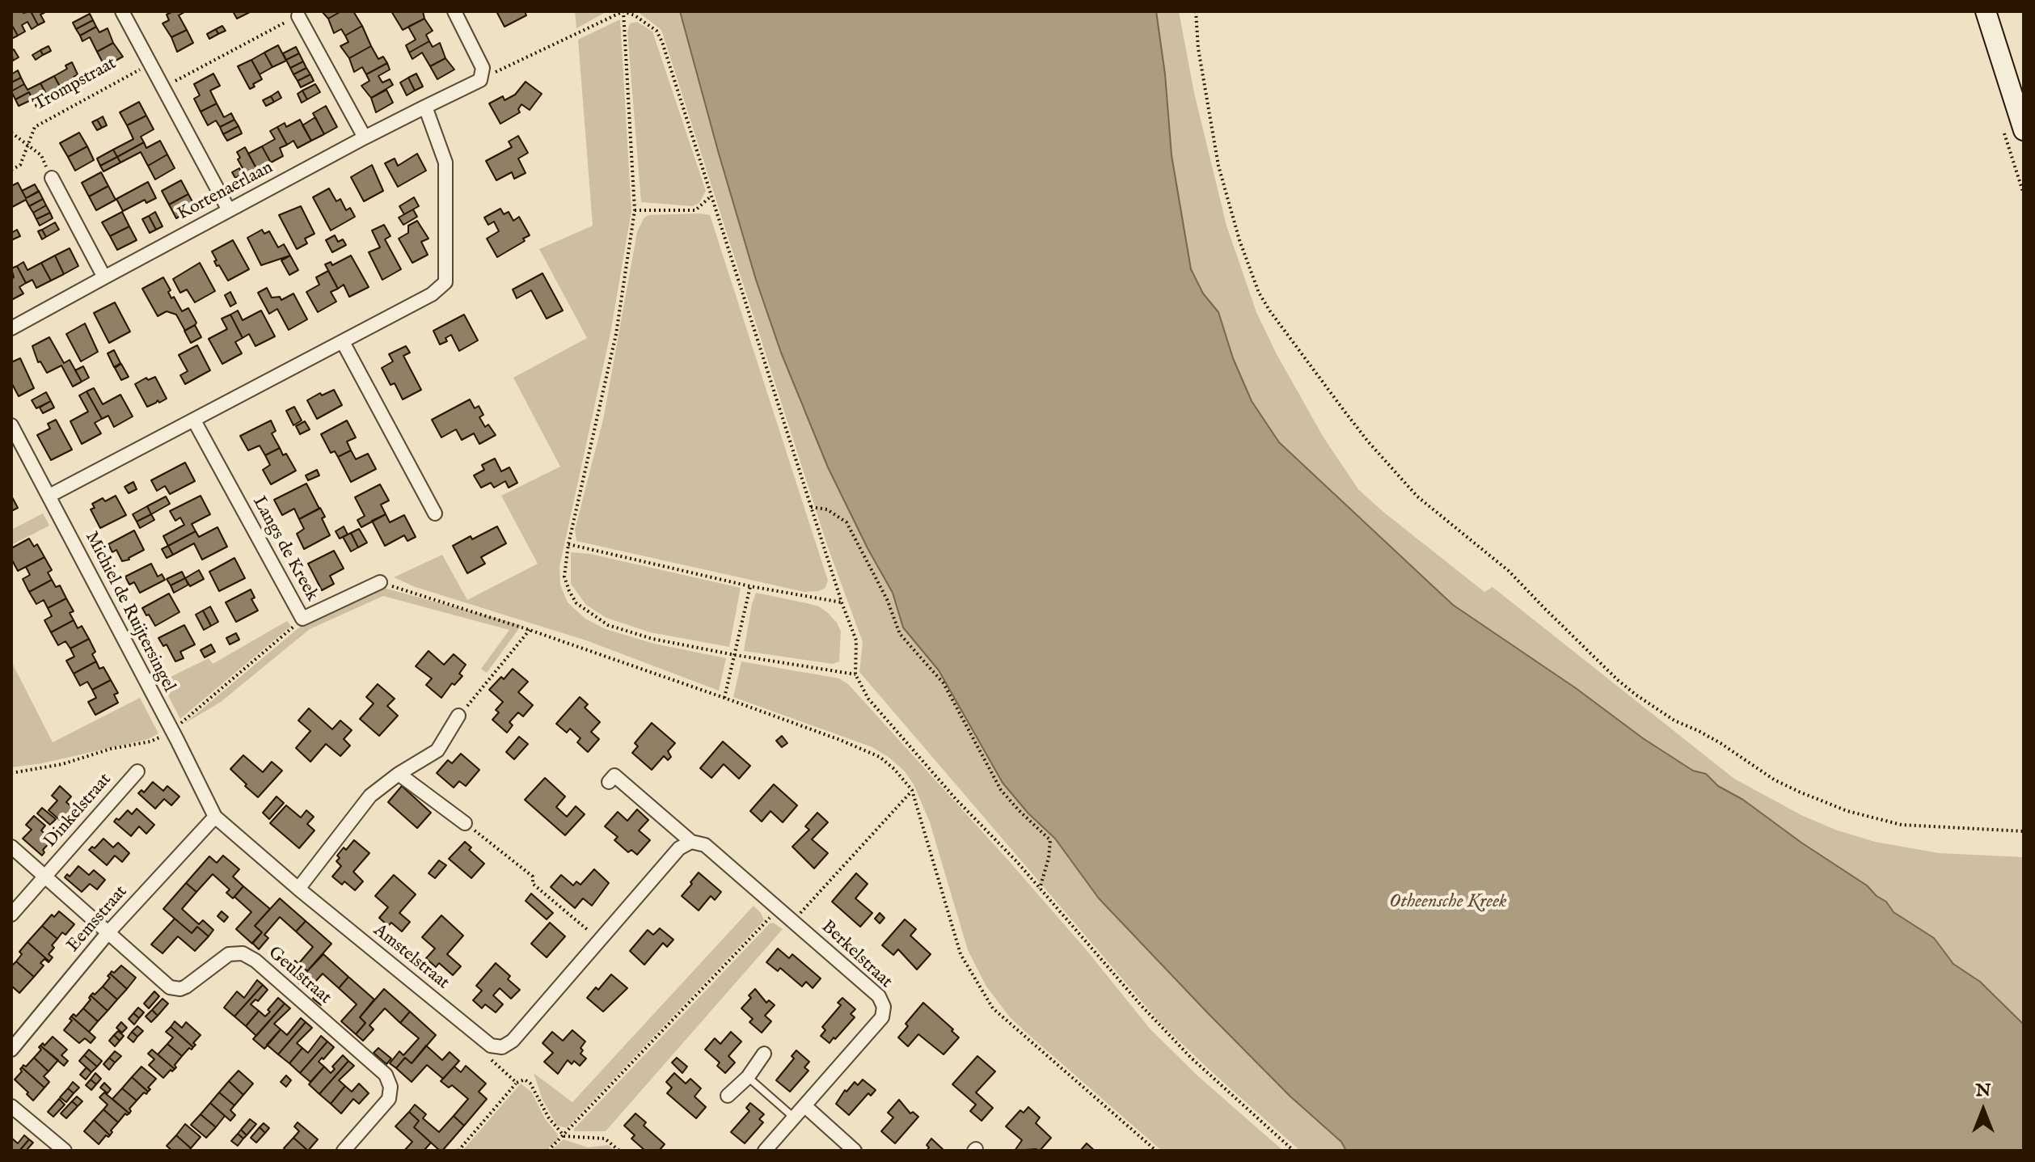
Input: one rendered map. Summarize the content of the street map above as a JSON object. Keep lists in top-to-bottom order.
{
  "streets": {
    "street": [
      "Kortenaerlaan",
      "Langs de Kreek",
      "Michiel de Ruijtersingel",
      "Dinkelstraat",
      "Eemsstraat",
      "Berkelstraat",
      "Amstelstraat",
      "Geulstraat"
    ],
    "path": ["Trompstraat"]
  },
  "crossings": [
    ["Michiel de Ruijtersingel", "Eemsstraat"],
    ["Michiel de Ruijtersingel", "Amstelstraat"],
    ["Dinkelstraat", "Eemsstraat"],
    ["Dinkelstraat", "Geulstraat"],
    ["Eemsstraat", "Amstelstraat"],
    ["Eemsstraat", "Geulstraat"]
  ],
  "water": ["Otheensche Kreek"],
  "north": "top"
}
